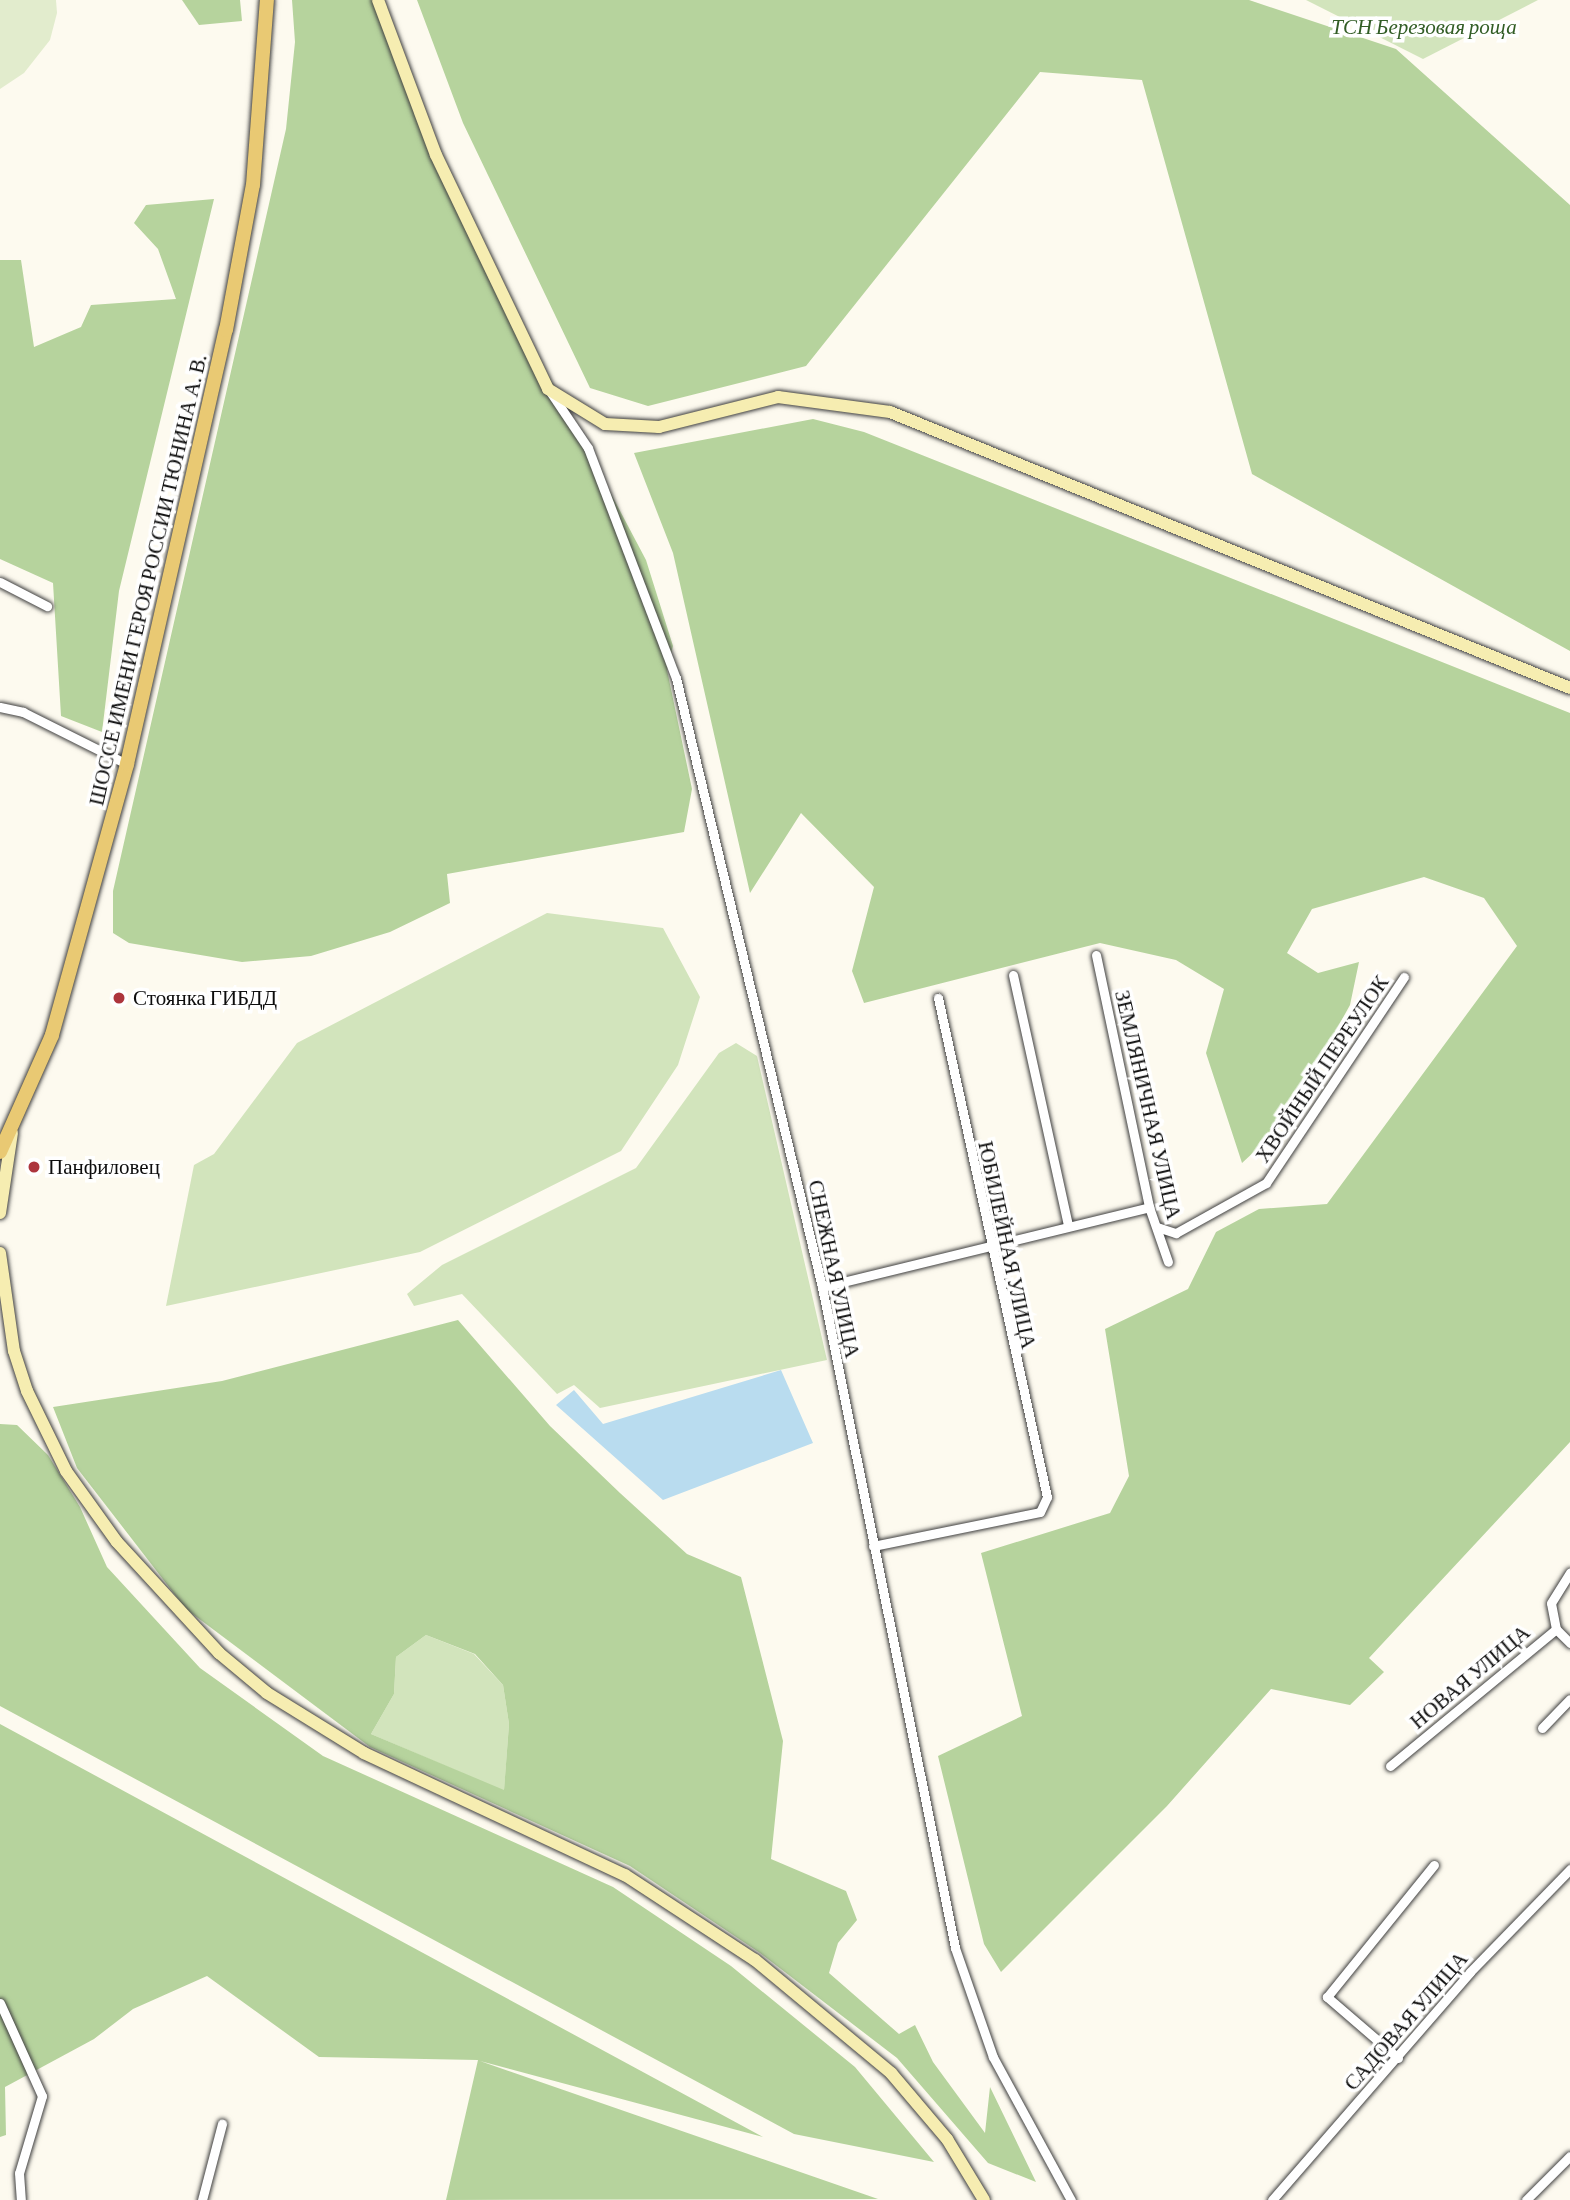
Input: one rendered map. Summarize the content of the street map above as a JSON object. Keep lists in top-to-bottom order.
{
  "streets": {
    "main road": ["ШОССЕ ИМЕНИ ГЕРОЯ РОССИИ ТЮНИНА А. В."],
    "street": [
      "ХВОЙНЫЙ ПЕРЕУЛОК",
      "ЗЕМЛЯНИЧНАЯ УЛИЦА",
      "ЮБИЛЕЙНАЯ УЛИЦА",
      "СНЕЖНАЯ УЛИЦА",
      "НОВАЯ УЛИЦА",
      "САДОВАЯ УЛИЦА"
    ]
  },
  "crossings": [
    ["ХВОЙНЫЙ ПЕРЕУЛОК", "ЗЕМЛЯНИЧНАЯ УЛИЦА"],
    ["ЮБИЛЕЙНАЯ УЛИЦА", "СНЕЖНАЯ УЛИЦА"]
  ],
  "parks": ["ТСН Березовая роща"],
  "places": ["Стоянка ГИБДД", "Панфиловец"]
}
